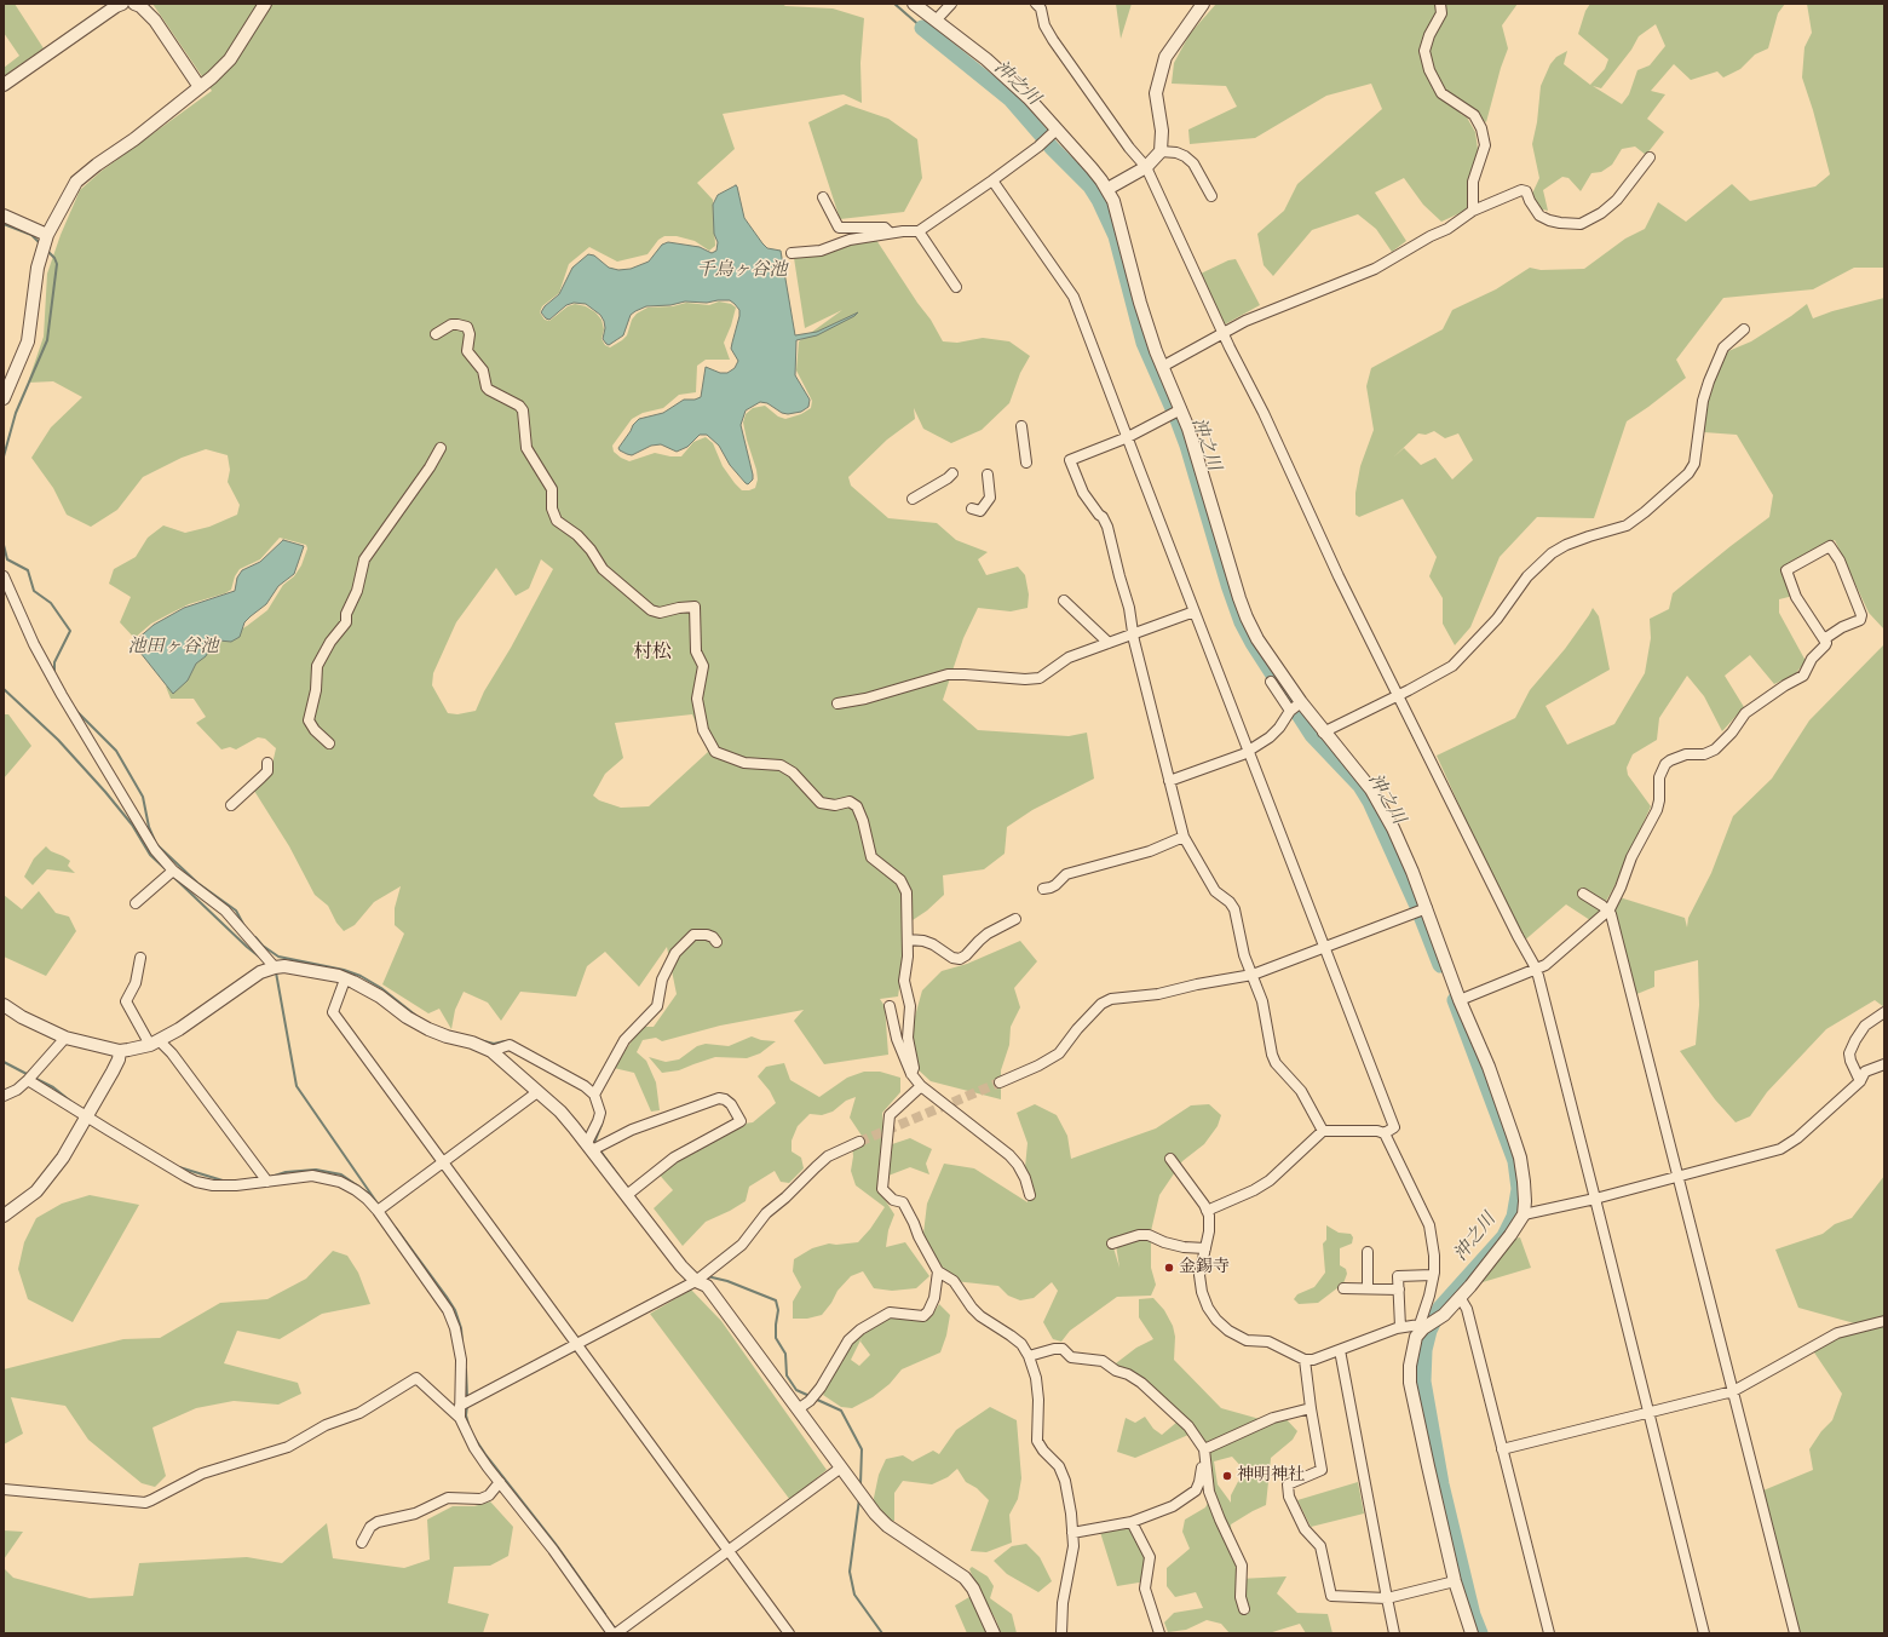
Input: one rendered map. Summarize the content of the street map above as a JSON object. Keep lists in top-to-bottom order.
{
  "districts": ["村松"],
  "water": ["沖之川", "千鳥ヶ谷池", "池田ヶ谷池"],
  "places": ["金錫寺", "神明神社"]
}
